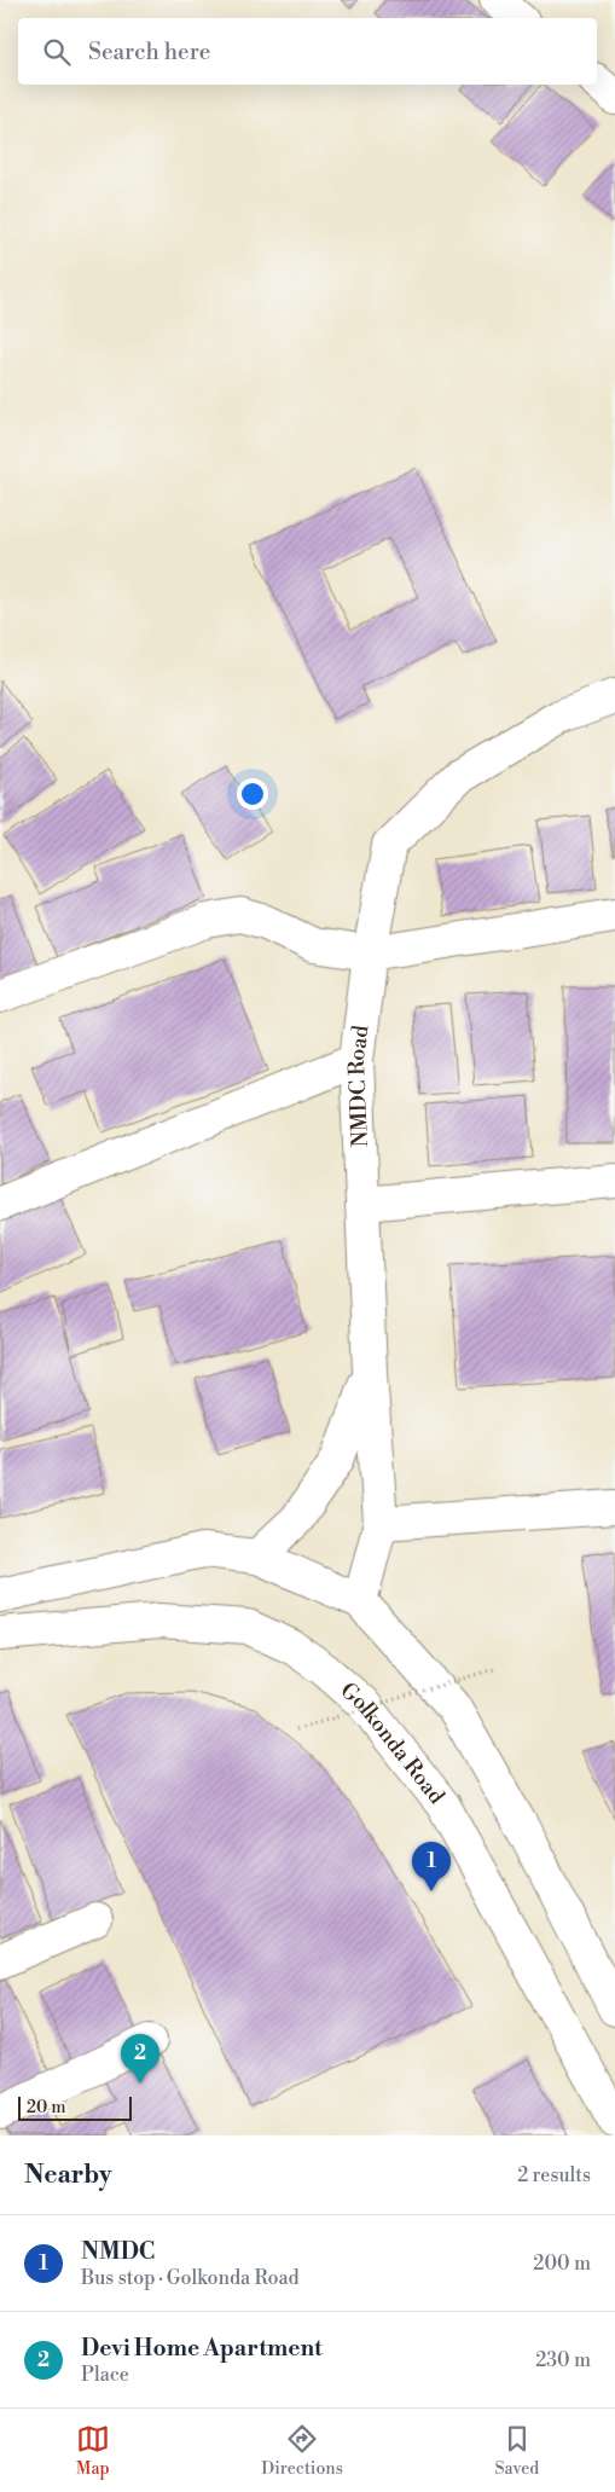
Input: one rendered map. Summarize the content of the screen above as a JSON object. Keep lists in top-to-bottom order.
{
  "streets": {
    "main road": ["NMDC Road", "Golkonda Road"]
  },
  "scale_bar": "20 m",
  "page": {
    "search": "Search here",
    "pins": ["1", "2"],
    "scale": "20 m",
    "heading": ["Nearby", "2 results"],
    "list": [
      {
        "mark": "1",
        "name": "NMDC",
        "note": "Bus stop · Golkonda Road",
        "value": "200 m"
      },
      {
        "mark": "2",
        "name": "Devi Home Apartment",
        "note": "Place",
        "value": "230 m"
      }
    ],
    "nav": ["Map", "Directions", "Saved"]
  }
}
